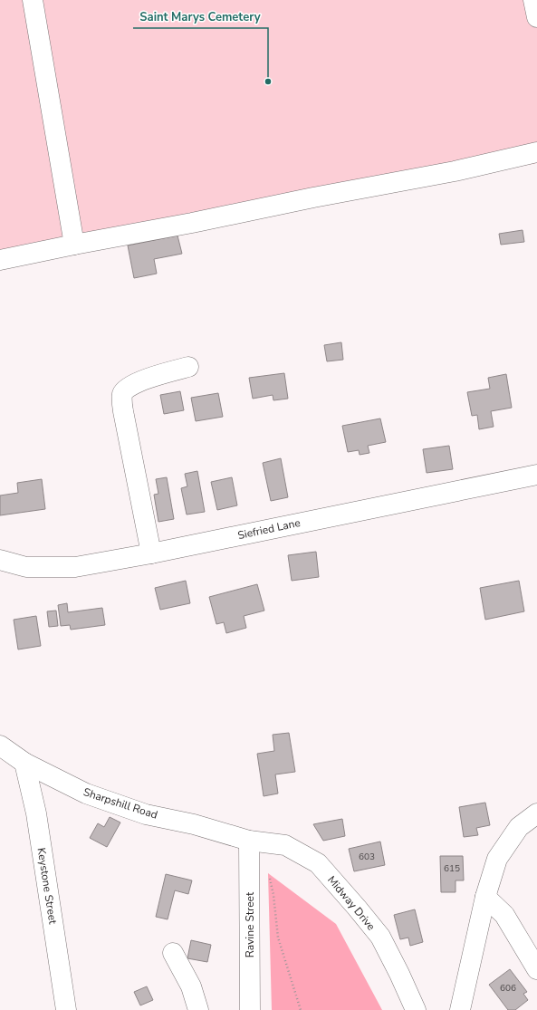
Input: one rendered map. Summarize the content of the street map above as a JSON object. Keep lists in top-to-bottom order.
{
  "streets": {
    "street": [
      "Siefried Lane",
      "Sharpshill Road",
      "Keystone Street",
      "Midway Drive",
      "Ravine Street"
    ]
  },
  "crossings": [
    ["Sharpshill Road", "Keystone Street"],
    ["Sharpshill Road", "Midway Drive"],
    ["Sharpshill Road", "Ravine Street"],
    ["Midway Drive", "Ravine Street"]
  ],
  "places": ["Saint Marys Cemetery"],
  "house_numbers": ["603", "615", "606"]
}
